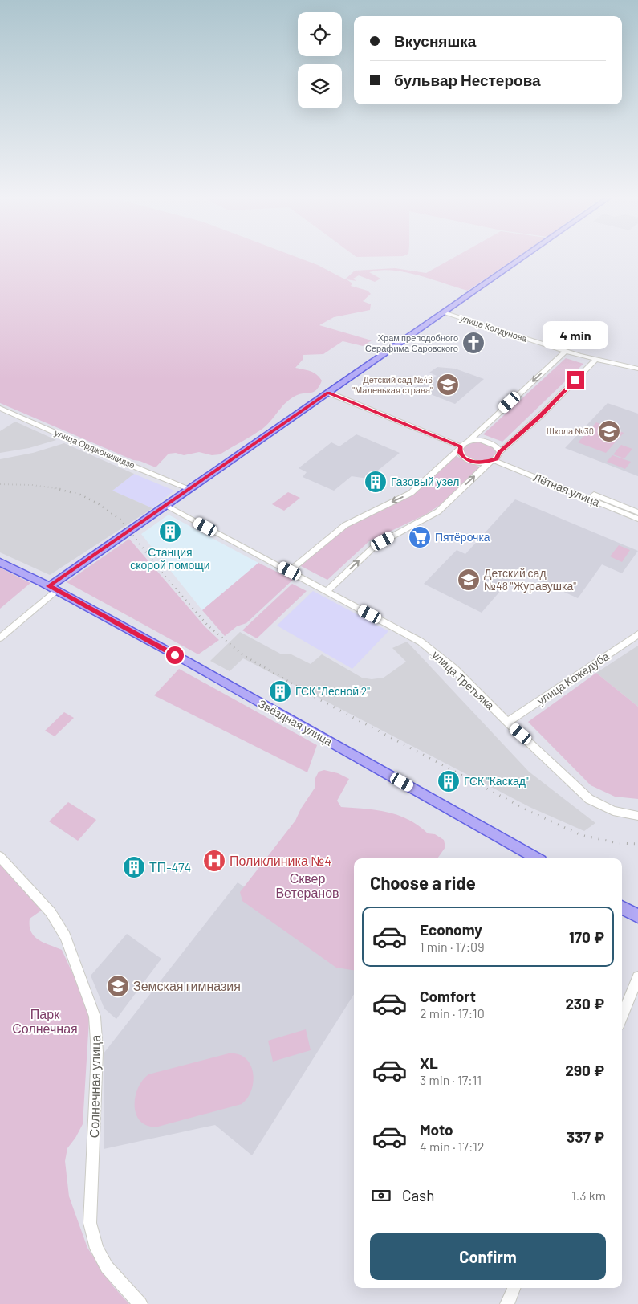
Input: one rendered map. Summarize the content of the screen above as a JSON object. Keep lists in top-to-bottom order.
{
  "streets": {
    "main road": ["Звёздная улица"],
    "street": [
      "улица Колдунова",
      "улица Орджоникидзе",
      "Лётная улица",
      "улица Кожедуба",
      "улица Третьяка",
      "Солнечная улица"
    ]
  },
  "crossings": [
    ["улица Кожедуба", "улица Третьяка"]
  ],
  "parks": ["Сквер Ветеранов", "Парк Солнечная"],
  "places": {
    "church": ["Храм преподобного Серафима Саровского"],
    "school or university": [
      "Детский сад №46 \"Маленькая страна\"",
      "Школа №30",
      "Детский сад №48 \"Журавушка\"",
      "Земская гимназия"
    ],
    "building": [
      "Газовый узел",
      "Станция скорой помощи",
      "ГСК \"Лесной 2\"",
      "ГСК \"Каскад\"",
      "ТП-474"
    ],
    "supermarket": ["Пятёрочка"],
    "hospital": ["Поликлиника №4"]
  },
  "page": {
    "banner": ["Вкусняшка", "бульвар Нестерова"],
    "bubble": "4 min",
    "heading": "Choose a ride",
    "list": [
      {
        "name": "Economy",
        "note": "1 min · 17:09",
        "value": "170 ₽"
      },
      {
        "name": "Comfort",
        "note": "2 min · 17:10",
        "value": "230 ₽"
      },
      {
        "name": "XL",
        "note": "3 min · 17:11",
        "value": "290 ₽"
      },
      {
        "name": "Moto",
        "note": "4 min · 17:12",
        "value": "337 ₽"
      }
    ],
    "pay": ["Cash", "1.3 km"],
    "buttons": "Confirm"
  }
}
